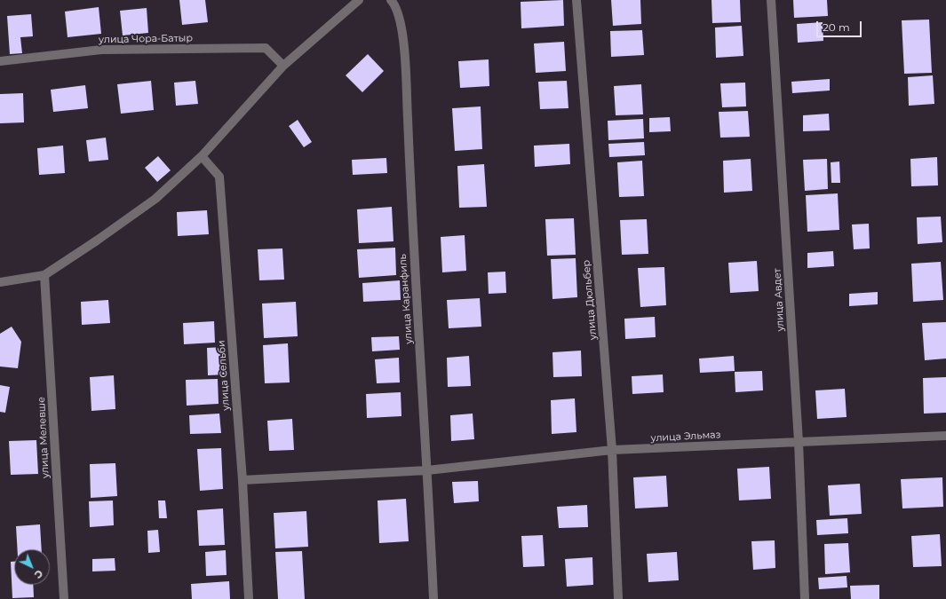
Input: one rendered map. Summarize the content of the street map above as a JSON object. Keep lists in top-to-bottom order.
{
  "streets": {
    "street": [
      "улица Чора-Батыр",
      "улица Каранфиль",
      "улица Дюльбер",
      "улица Авдет",
      "улица Сельби",
      "улица Эльмаз",
      "улица Мелевше"
    ]
  },
  "crossings": [
    ["улица Каранфиль", "улица Эльмаз"],
    ["улица Дюльбер", "улица Эльмаз"],
    ["улица Авдет", "улица Эльмаз"],
    ["улица Сельби", "улица Эльмаз"]
  ],
  "scale_bar": "20 m",
  "north": "bottom right"
}
